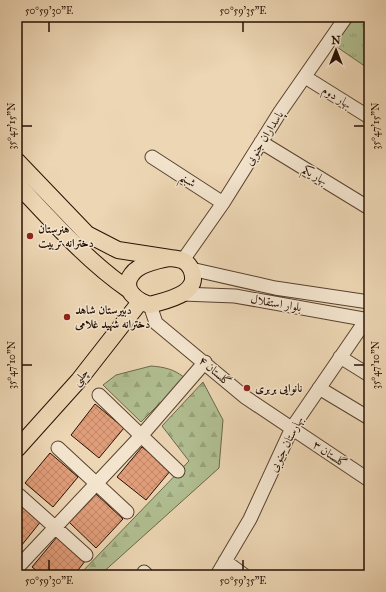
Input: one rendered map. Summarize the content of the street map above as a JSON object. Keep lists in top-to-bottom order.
{
  "streets": {
    "main road": ["چلبی"],
    "street": [
      "بهار دوم",
      "پاسداران جنوبی",
      "بهار یکم",
      "شبنم",
      "بلوار استقلال",
      "گلستان ۴",
      "بهارستان جنوبی",
      "گلستان ۳"
    ]
  },
  "crossings": [
    ["بهار دوم", "پاسداران جنوبی"],
    ["پاسداران جنوبی", "بهار یکم"],
    ["پاسداران جنوبی", "شبنم"],
    ["پاسداران جنوبی", "بلوار استقلال"],
    ["بلوار استقلال", "بهارستان جنوبی"],
    ["گلستان ۴", "چلبی"],
    ["گلستان ۴", "بهارستان جنوبی"],
    ["گلستان ۴", "گلستان ۳"],
    ["بهارستان جنوبی", "گلستان ۳"]
  ],
  "places": ["هنرستان دخترانه تربیت", "دبیرستان شاهد دخترانه شهید غلامی", "نانوایی بربری"],
  "north": "top",
  "coordinates": [
    "50°59'30\"E",
    "50°59'35\"E",
    "35°47'15\"N",
    "35°47'10\"N"
  ]
}
